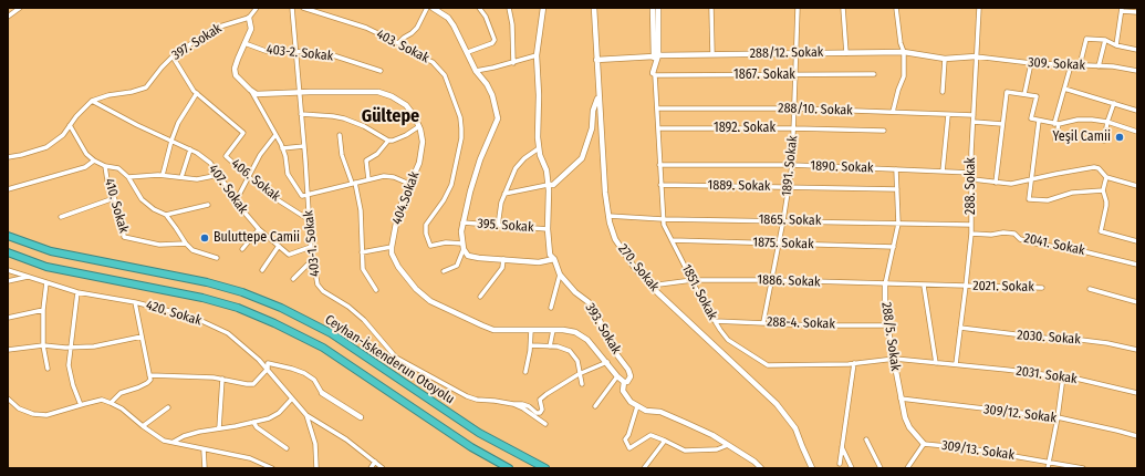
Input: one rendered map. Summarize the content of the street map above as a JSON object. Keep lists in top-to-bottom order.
{
  "streets": {
    "highway": ["Ceyhan-İskenderun Otoyolu"],
    "street": [
      "397. Sokak",
      "403. Sokak",
      "403-2. Sokak",
      "288/12. Sokak",
      "309. Sokak",
      "1867. Sokak",
      "288/10. Sokak",
      "1892. Sokak",
      "1891. Sokak",
      "1890. Sokak",
      "406. Sokak",
      "1889. Sokak",
      "288. Sokak",
      "407. Sokak",
      "404.Sokak",
      "410. Sokak",
      "1865. Sokak",
      "395. Sokak",
      "403-1. Sokak",
      "1875. Sokak",
      "2041. Sokak",
      "270. Sokak",
      "1886. Sokak",
      "2021. Sokak",
      "1851. Sokak",
      "420. Sokak",
      "288-4. Sokak",
      "393. Sokak",
      "288/5. Sokak",
      "2030. Sokak",
      "2031. Sokak",
      "309/12. Sokak",
      "309/13. Sokak"
    ]
  },
  "crossings": [
    ["397. Sokak", "406. Sokak"],
    ["397. Sokak", "407. Sokak"],
    ["403-2. Sokak", "403-1. Sokak"],
    ["288/12. Sokak", "309. Sokak"],
    ["288/12. Sokak", "1891. Sokak"],
    ["288/12. Sokak", "288. Sokak"],
    ["288/12. Sokak", "270. Sokak"],
    ["309. Sokak", "288. Sokak"],
    ["1867. Sokak", "1891. Sokak"],
    ["1867. Sokak", "1851. Sokak"],
    ["288/10. Sokak", "1891. Sokak"],
    ["288/10. Sokak", "288. Sokak"],
    ["288/10. Sokak", "1851. Sokak"],
    ["1892. Sokak", "1891. Sokak"],
    ["1892. Sokak", "1851. Sokak"],
    ["1891. Sokak", "1890. Sokak"],
    ["1891. Sokak", "1889. Sokak"],
    ["1891. Sokak", "1865. Sokak"],
    ["1891. Sokak", "1875. Sokak"],
    ["1891. Sokak", "1886. Sokak"],
    ["1891. Sokak", "288-4. Sokak"],
    ["1890. Sokak", "288. Sokak"],
    ["1890. Sokak", "1851. Sokak"],
    ["1890. Sokak", "288/5. Sokak"],
    ["406. Sokak", "403-1. Sokak"],
    ["1889. Sokak", "1851. Sokak"],
    ["1889. Sokak", "288/5. Sokak"],
    ["288. Sokak", "1865. Sokak"],
    ["288. Sokak", "2041. Sokak"],
    ["288. Sokak", "2021. Sokak"],
    ["288. Sokak", "2030. Sokak"],
    ["288. Sokak", "2031. Sokak"],
    ["407. Sokak", "403-1. Sokak"],
    ["404.Sokak", "403-1. Sokak"],
    ["404.Sokak", "393. Sokak"],
    ["1865. Sokak", "270. Sokak"],
    ["1865. Sokak", "1851. Sokak"],
    ["1865. Sokak", "288/5. Sokak"],
    ["395. Sokak", "393. Sokak"],
    ["1875. Sokak", "1851. Sokak"],
    ["1875. Sokak", "288/5. Sokak"],
    ["270. Sokak", "1886. Sokak"],
    ["1886. Sokak", "2021. Sokak"],
    ["1886. Sokak", "1851. Sokak"],
    ["1886. Sokak", "288/5. Sokak"],
    ["1851. Sokak", "288-4. Sokak"],
    ["1851. Sokak", "288/5. Sokak"],
    ["1851. Sokak", "2031. Sokak"],
    ["288-4. Sokak", "288/5. Sokak"],
    ["288/5. Sokak", "309/12. Sokak"],
    ["288/5. Sokak", "309/13. Sokak"]
  ],
  "districts": ["Gültepe"],
  "places": ["Yeşil Camii", "Buluttepe Camii"]
}
